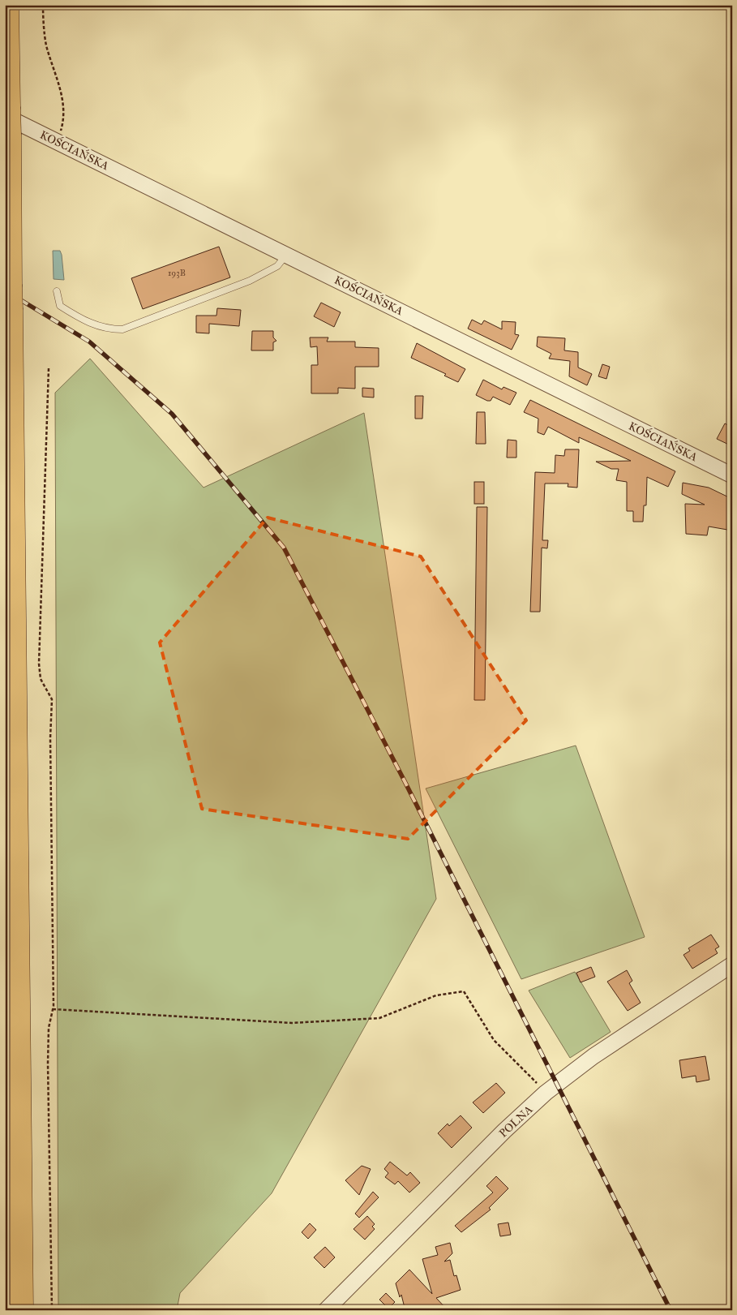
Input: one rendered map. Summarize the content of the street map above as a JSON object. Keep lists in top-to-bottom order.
{
  "streets": {
    "street": ["KOŚCIAŃSKA", "POLNA"]
  },
  "house_numbers": ["193B"]
}
